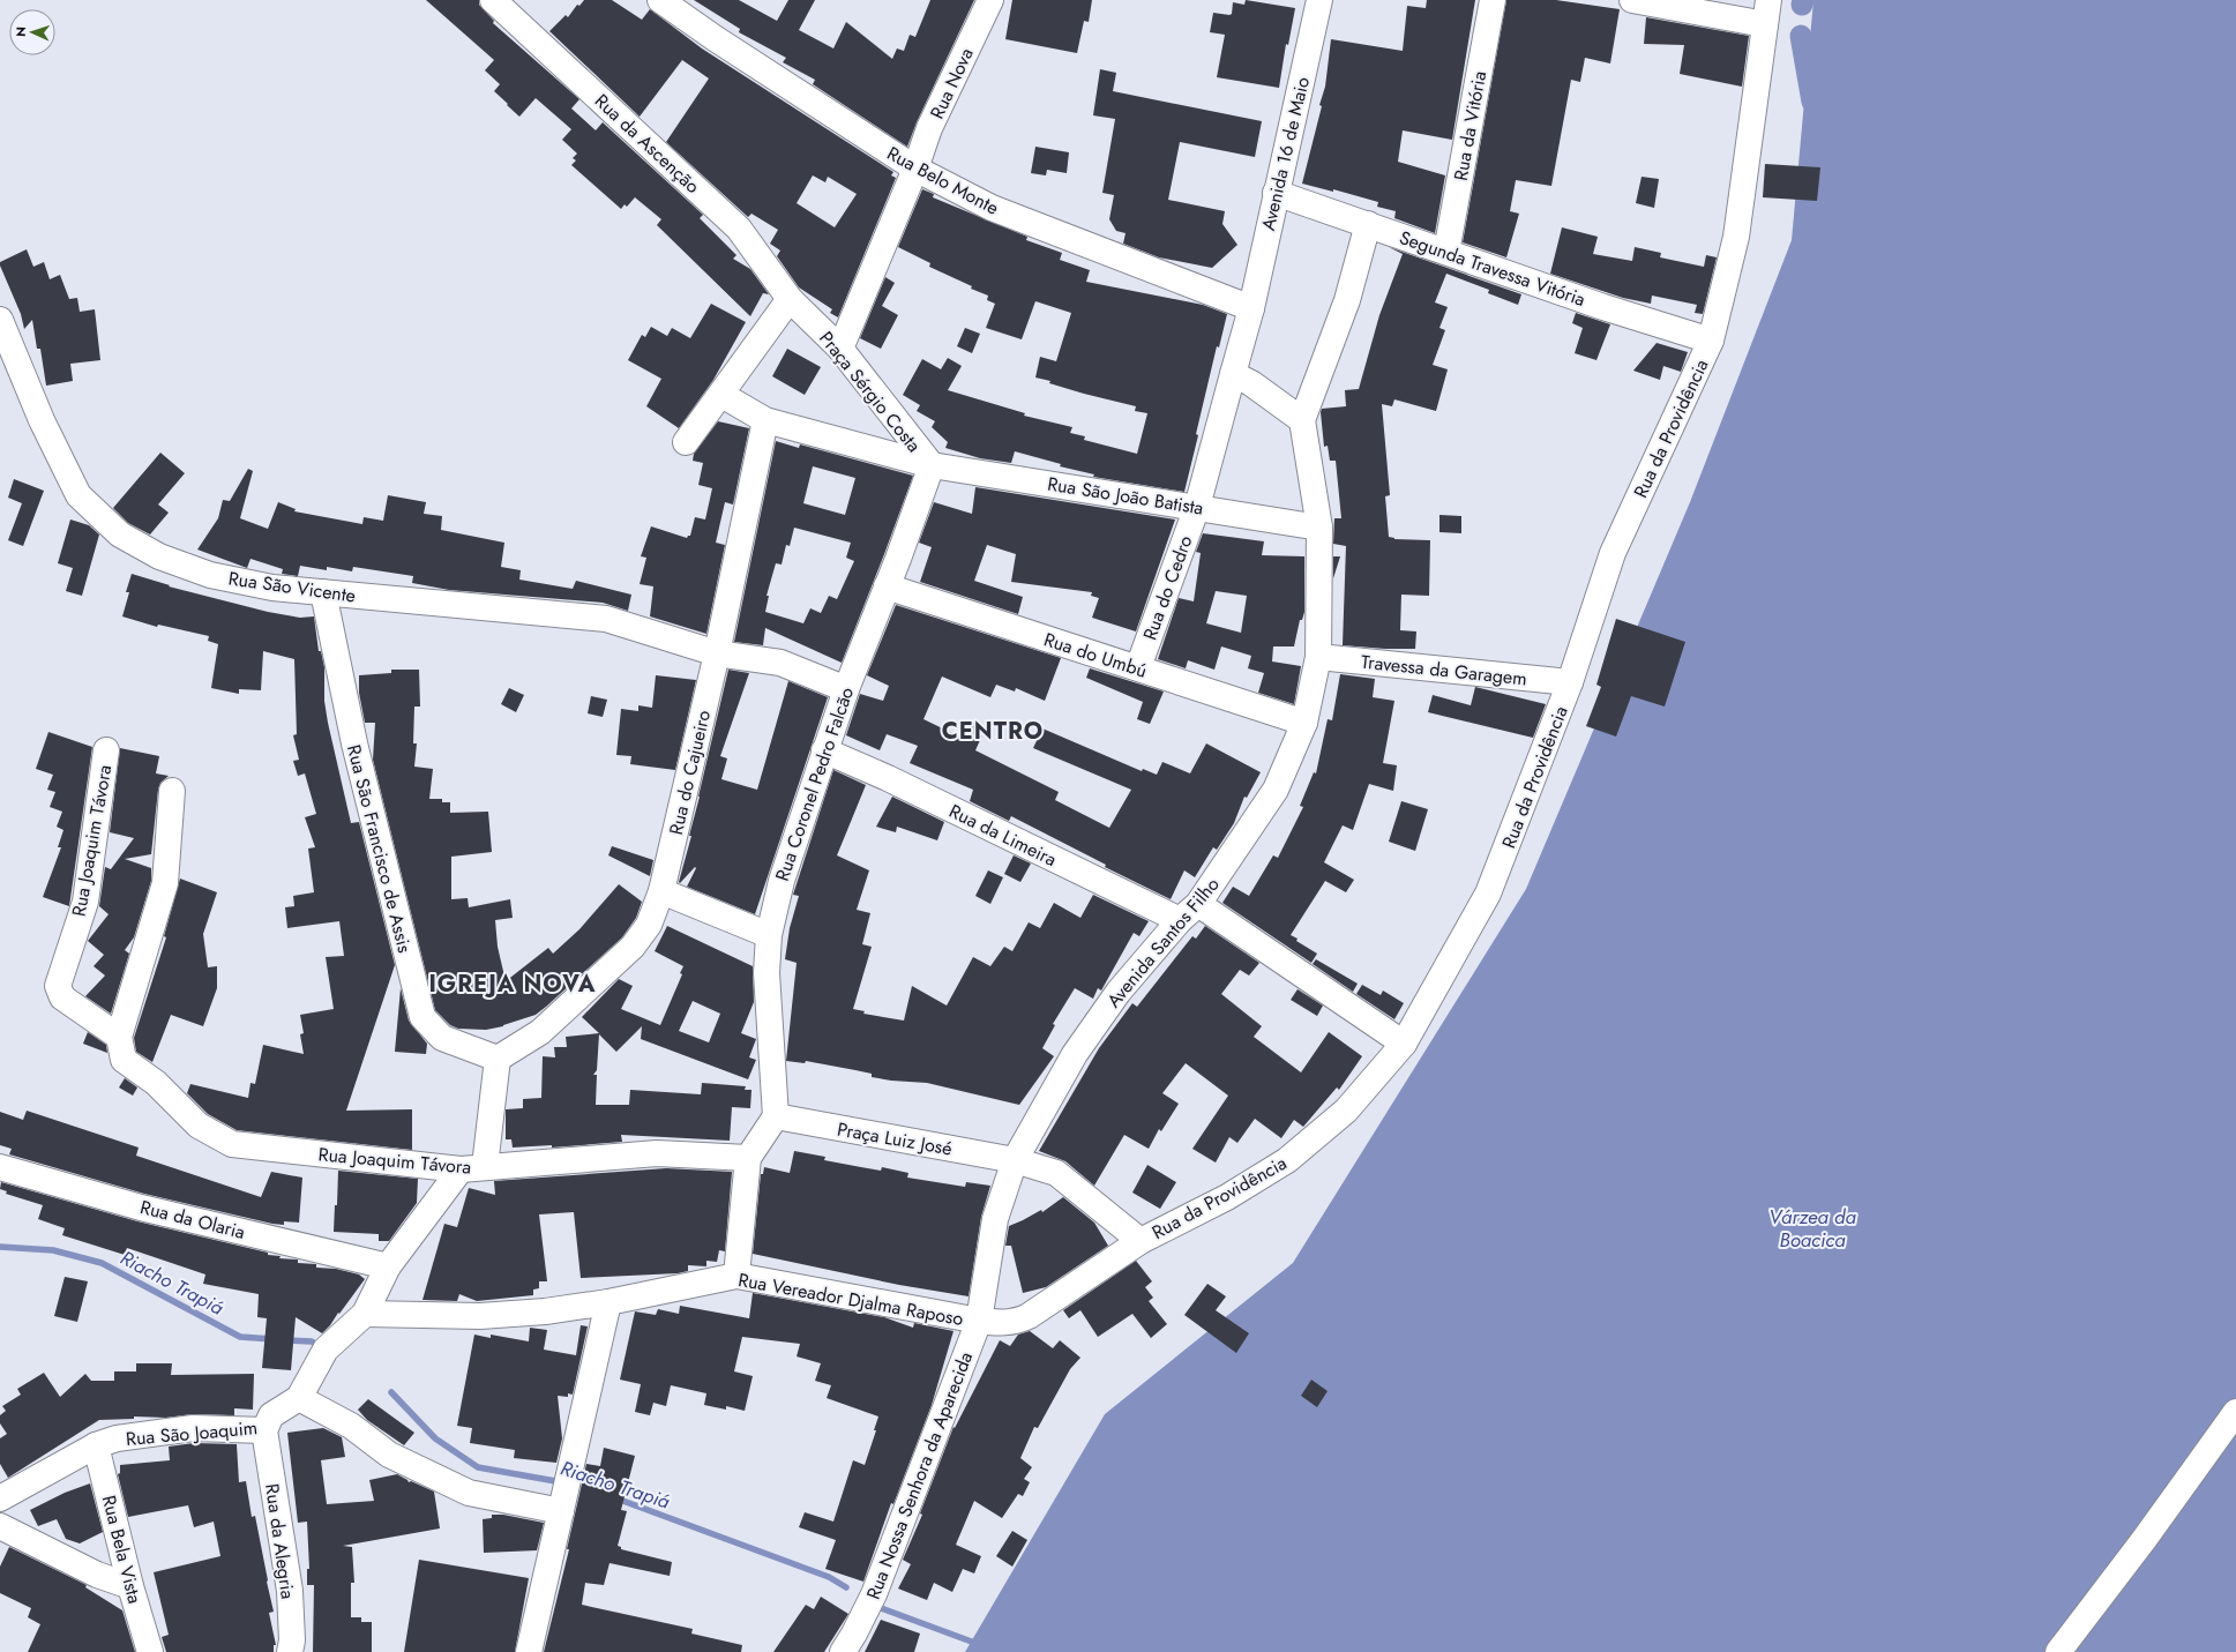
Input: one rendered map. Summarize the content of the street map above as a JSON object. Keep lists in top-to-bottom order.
{
  "streets": {
    "street": [
      "Rua Nova",
      "Rua da Vitória",
      "Rua da Ascenção",
      "Avenida 16 de Maio",
      "Rua Belo Monte",
      "Segunda Travessa Vitória",
      "Praça Sérgio Costa",
      "Rua da Providência",
      "Rua São João Batista",
      "Rua São Vicente",
      "Rua do Cedro",
      "Rua do Umbú",
      "Travessa da Garagem",
      "Rua do Cajueiro",
      "Rua Coronel Pedro Falcão",
      "Rua da Limeira",
      "Rua Joaquim Távora",
      "Rua São Francisco de Assis",
      "Avenida Santos Filho",
      "Praça Luiz José",
      "Rua da Olaria",
      "Rua Vereador Djalma Raposo",
      "Rua São Joaquim",
      "Rua Nossa Senhora da Aparecida",
      "Rua da Alegria",
      "Rua Bela Vista"
    ]
  },
  "crossings": [
    ["Rua Nova", "Rua Belo Monte"],
    ["Rua Nova", "Praça Sérgio Costa"],
    ["Rua da Vitória", "Segunda Travessa Vitória"],
    ["Rua da Ascenção", "Praça Sérgio Costa"],
    ["Avenida 16 de Maio", "Rua Belo Monte"],
    ["Avenida 16 de Maio", "Segunda Travessa Vitória"],
    ["Avenida 16 de Maio", "Rua do Cedro"],
    ["Segunda Travessa Vitória", "Rua da Providência"],
    ["Praça Sérgio Costa", "Rua São João Batista"],
    ["Praça Sérgio Costa", "Rua Coronel Pedro Falcão"],
    ["Rua da Providência", "Travessa da Garagem"],
    ["Rua da Providência", "Praça Luiz José"],
    ["Rua da Providência", "Rua Vereador Djalma Raposo"],
    ["Rua da Providência", "Rua Nossa Senhora da Aparecida"],
    ["Rua São João Batista", "Rua do Cedro"],
    ["Rua São João Batista", "Rua do Cajueiro"],
    ["Rua São João Batista", "Rua Coronel Pedro Falcão"],
    ["Rua São João Batista", "Avenida Santos Filho"],
    ["Rua São Vicente", "Rua do Cajueiro"],
    ["Rua São Vicente", "Rua Coronel Pedro Falcão"],
    ["Rua São Vicente", "Rua São Francisco de Assis"],
    ["Rua do Cedro", "Rua do Umbú"],
    ["Rua do Umbú", "Rua Coronel Pedro Falcão"],
    ["Rua do Umbú", "Avenida Santos Filho"],
    ["Travessa da Garagem", "Avenida Santos Filho"],
    ["Rua do Cajueiro", "Rua São Francisco de Assis"],
    ["Rua Coronel Pedro Falcão", "Rua da Limeira"],
    ["Rua Coronel Pedro Falcão", "Praça Luiz José"],
    ["Rua da Limeira", "Avenida Santos Filho"],
    ["Rua Joaquim Távora", "Rua São Joaquim"],
    ["Avenida Santos Filho", "Praça Luiz José"],
    ["Avenida Santos Filho", "Rua Nossa Senhora da Aparecida"],
    ["Praça Luiz José", "Rua Nossa Senhora da Aparecida"],
    ["Rua da Olaria", "Rua São Joaquim"],
    ["Rua Vereador Djalma Raposo", "Rua São Joaquim"],
    ["Rua Vereador Djalma Raposo", "Rua Nossa Senhora da Aparecida"],
    ["Rua São Joaquim", "Rua da Alegria"],
    ["Rua São Joaquim", "Rua Bela Vista"]
  ],
  "districts": ["CENTRO", "IGREJA NOVA"],
  "water": ["Várzea da Boacica", "Riacho Trapiá"],
  "north": "left"
}
